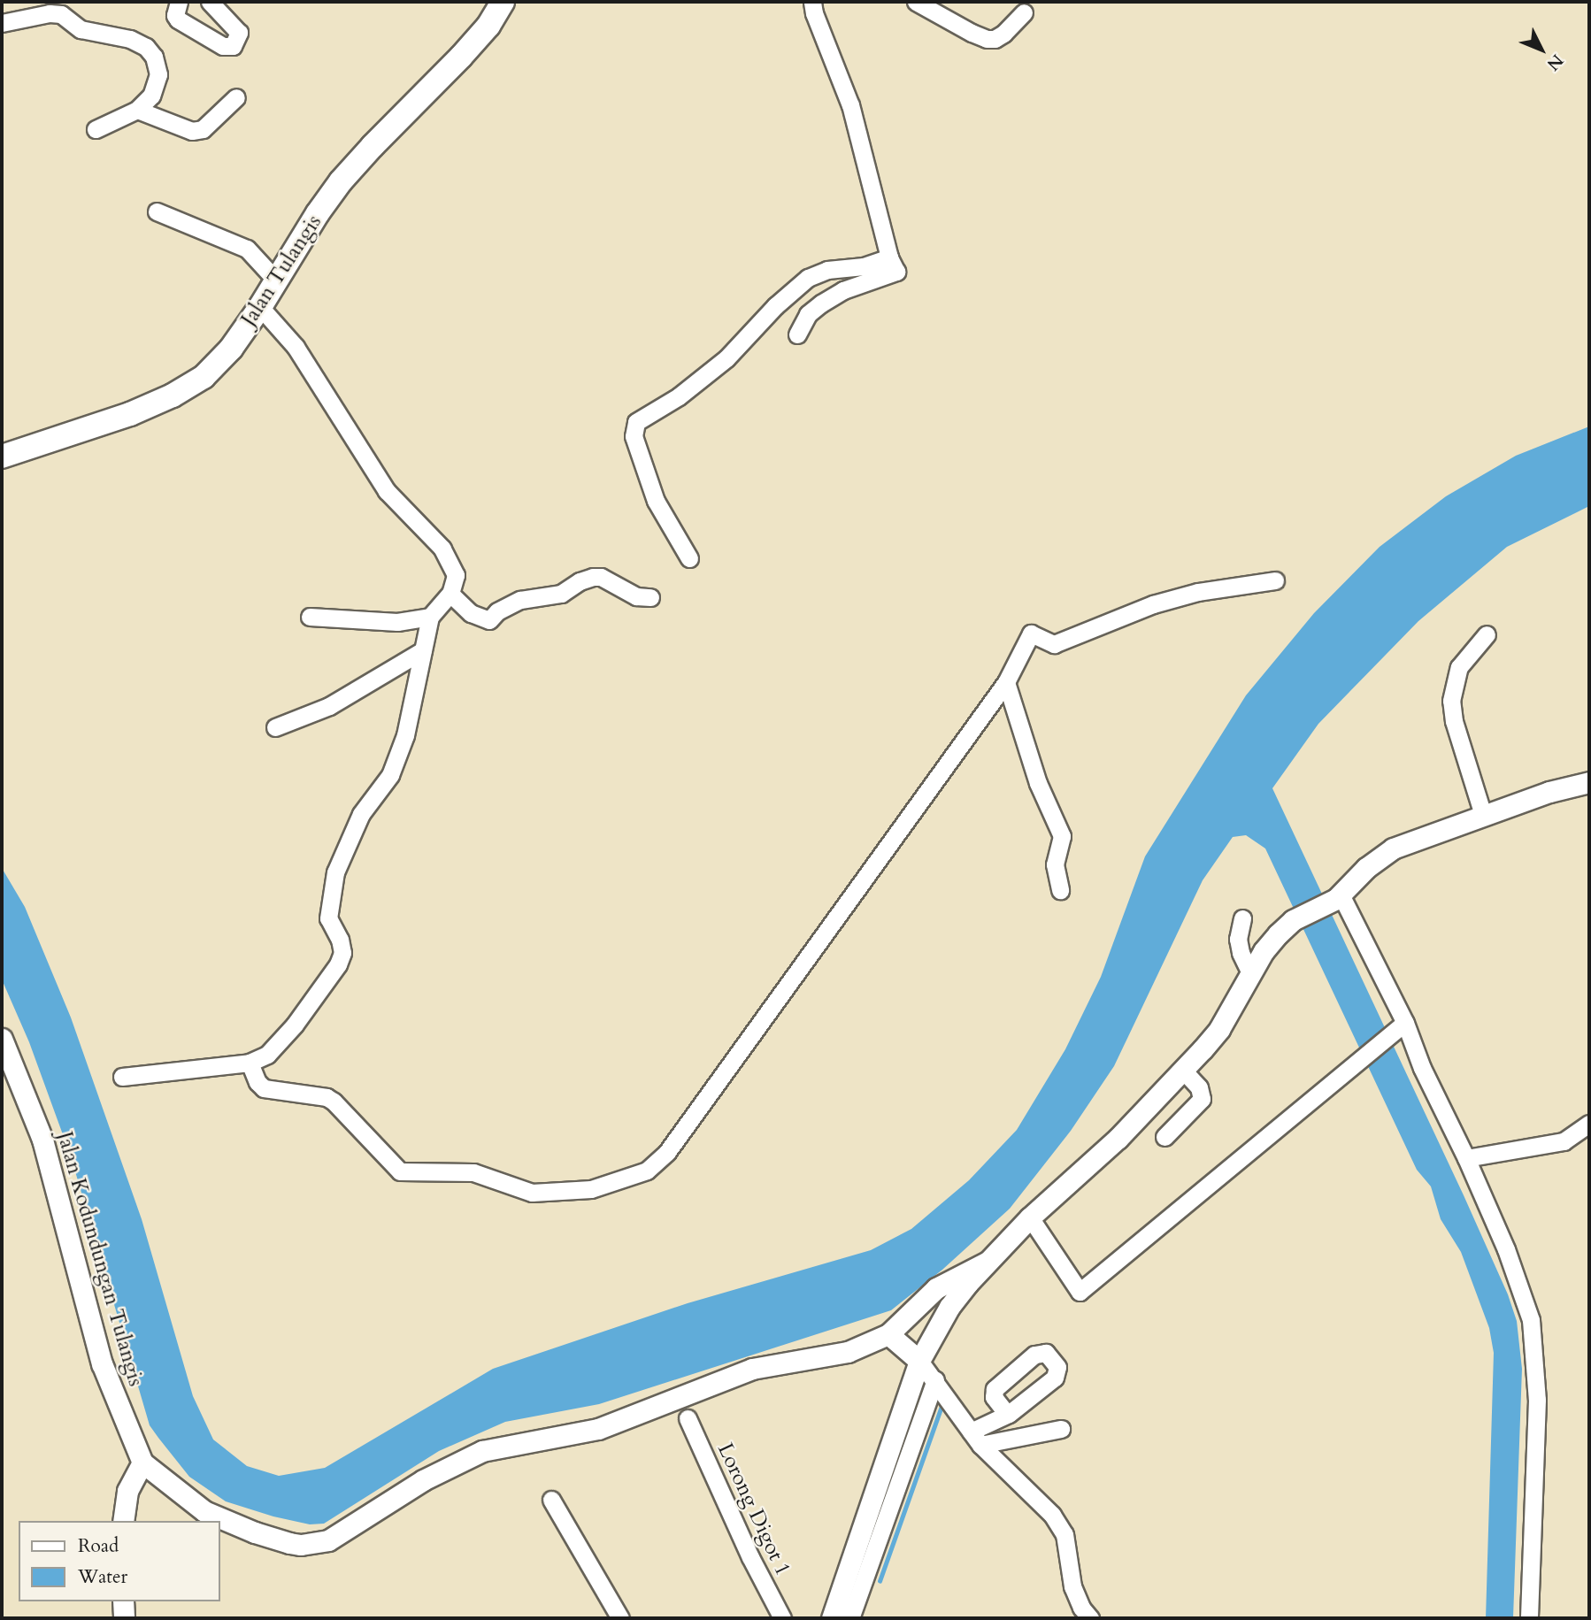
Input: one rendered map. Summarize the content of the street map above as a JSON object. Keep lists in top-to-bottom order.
{
  "streets": {
    "main road": ["Jalan Tulangis"],
    "street": ["Jalan Kodundungan Tulangis", "Lorong Digot 1"]
  },
  "legend": ["Road", "Water"],
  "north": "bottom right"
}
